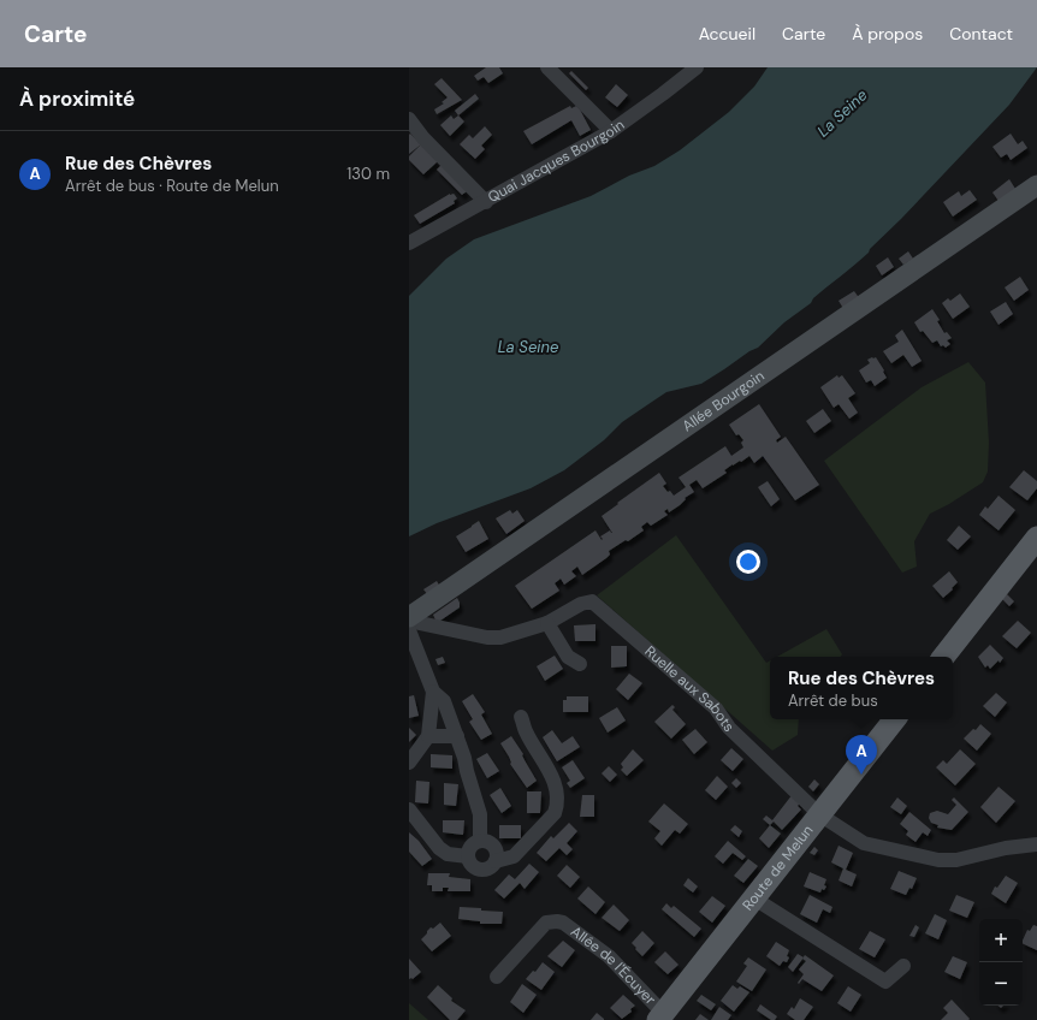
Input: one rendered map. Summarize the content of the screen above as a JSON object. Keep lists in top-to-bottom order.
{
  "streets": {
    "main road": ["Route de Melun"],
    "street": [
      "Quai Jacques Bourgoin",
      "Allée Bourgoin",
      "Ruelle aux Sabots",
      "Allée de l'Écuyer"
    ]
  },
  "crossings": [
    ["Ruelle aux Sabots", "Route de Melun"],
    ["Route de Melun", "Allée de l'Écuyer"]
  ],
  "water": ["La Seine"],
  "page": {
    "header": "Carte",
    "nav": [
      "Accueil",
      "Carte",
      "À propos",
      "Contact"
    ],
    "heading": "À proximité",
    "list": [
      {
        "mark": "A",
        "name": "Rue des Chèvres",
        "note": "Arrêt de bus · Route de Melun",
        "value": "130 m"
      }
    ],
    "popup": ["Rue des Chèvres", "Arrêt de bus"],
    "pins": "A",
    "map_buttons": ["+", "−"]
  }
}
